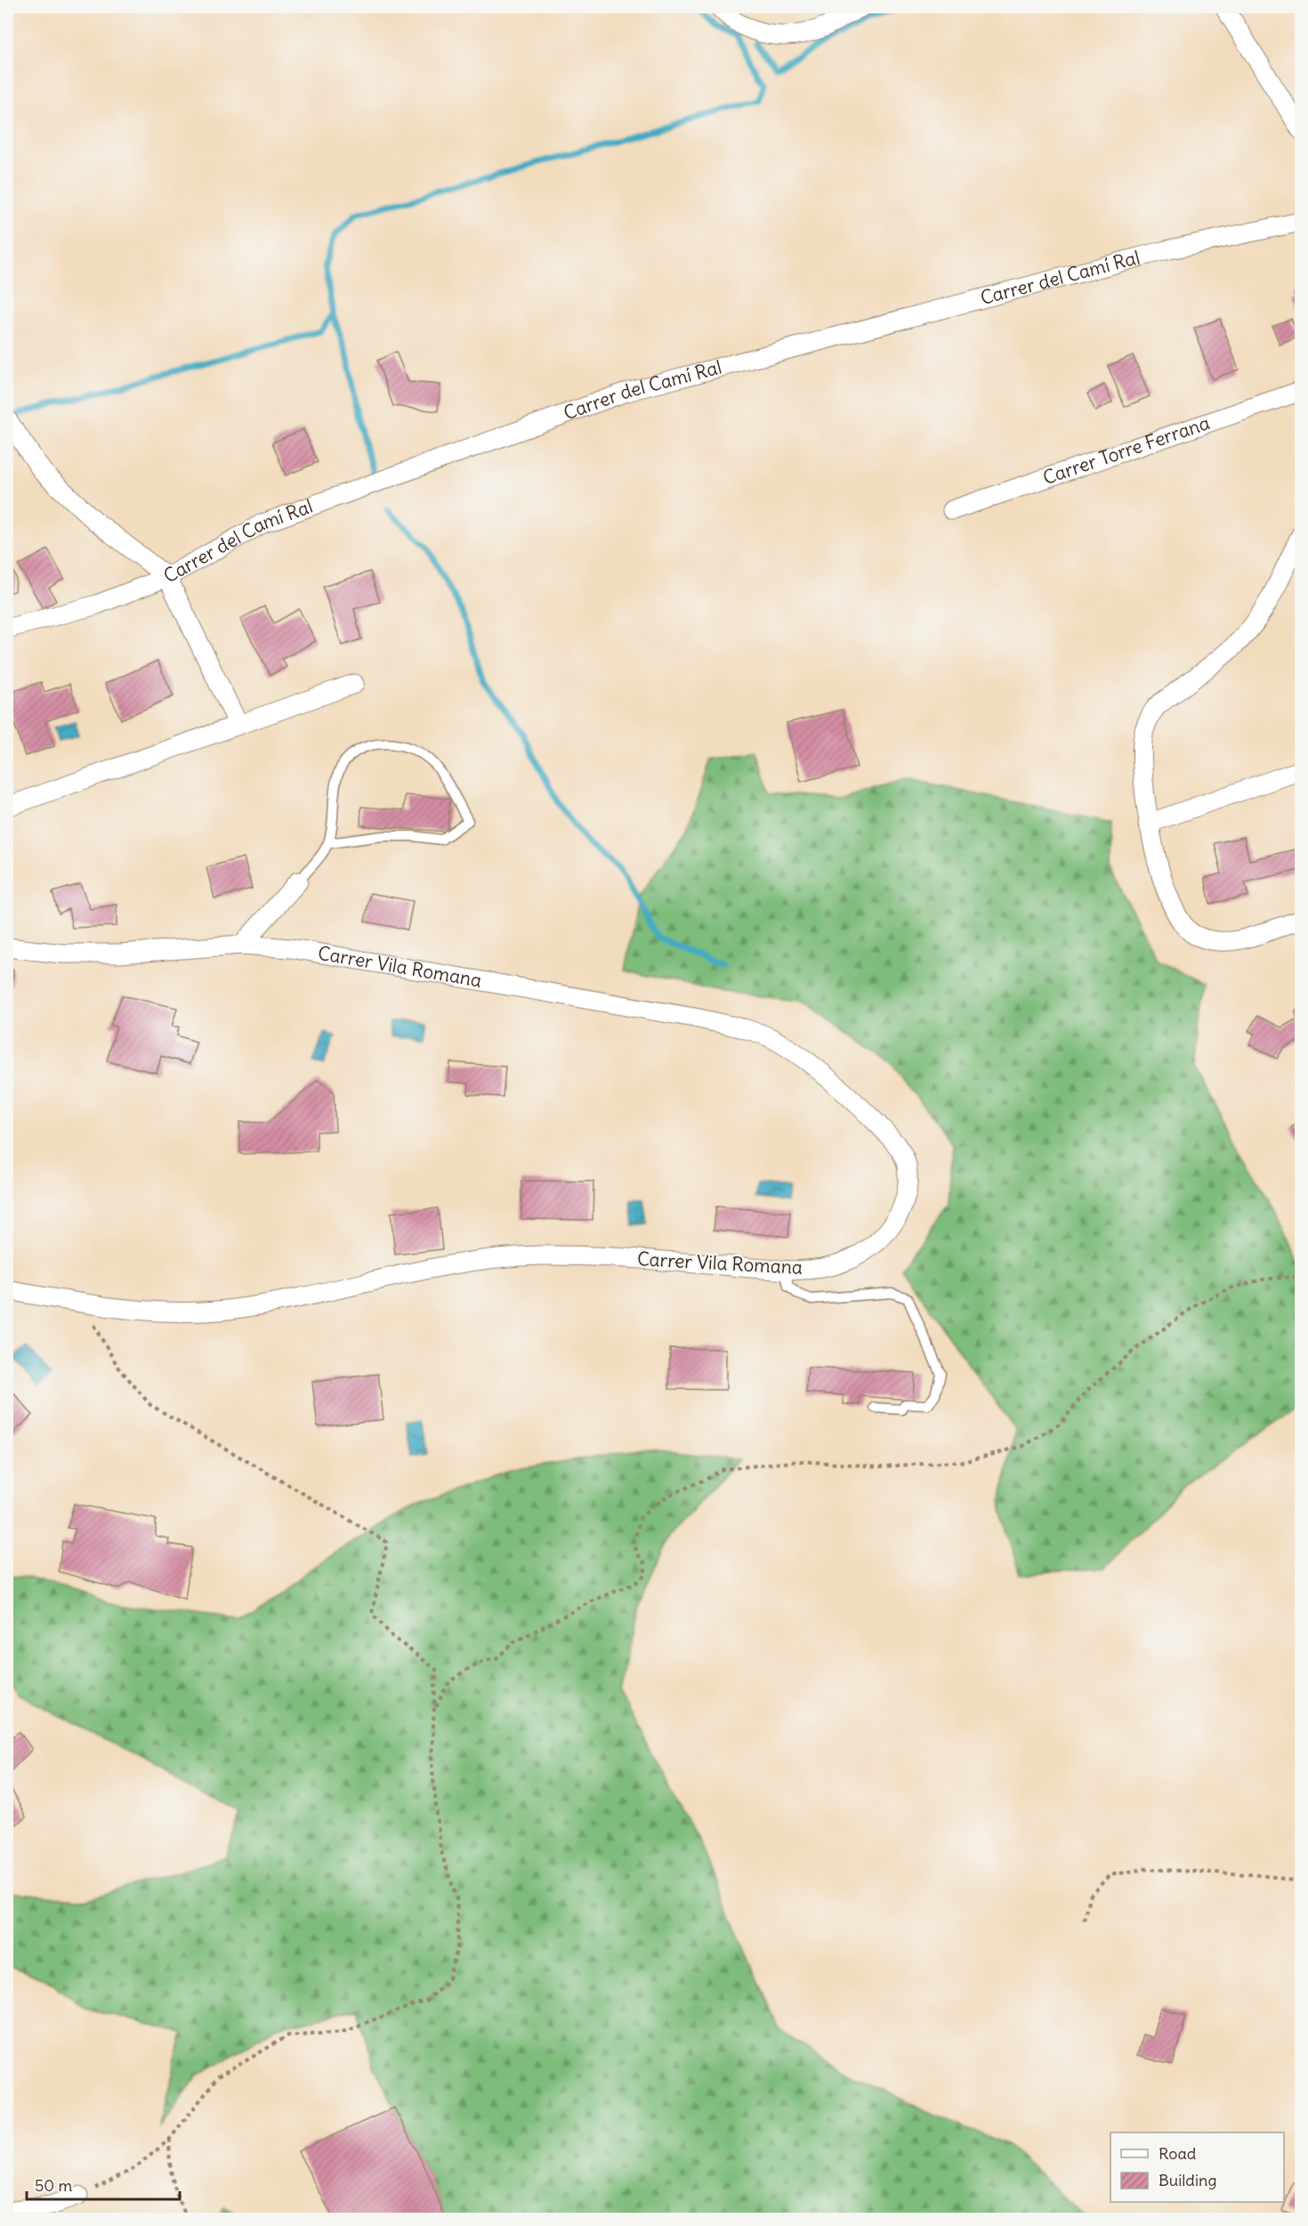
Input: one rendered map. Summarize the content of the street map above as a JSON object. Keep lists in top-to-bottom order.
{
  "streets": {
    "street": ["Carrer del Camí Ral", "Carrer Torre Ferrana", "Carrer Vila Romana"]
  },
  "legend": ["Road", "Building"],
  "scale_bar": "50 m"
}
